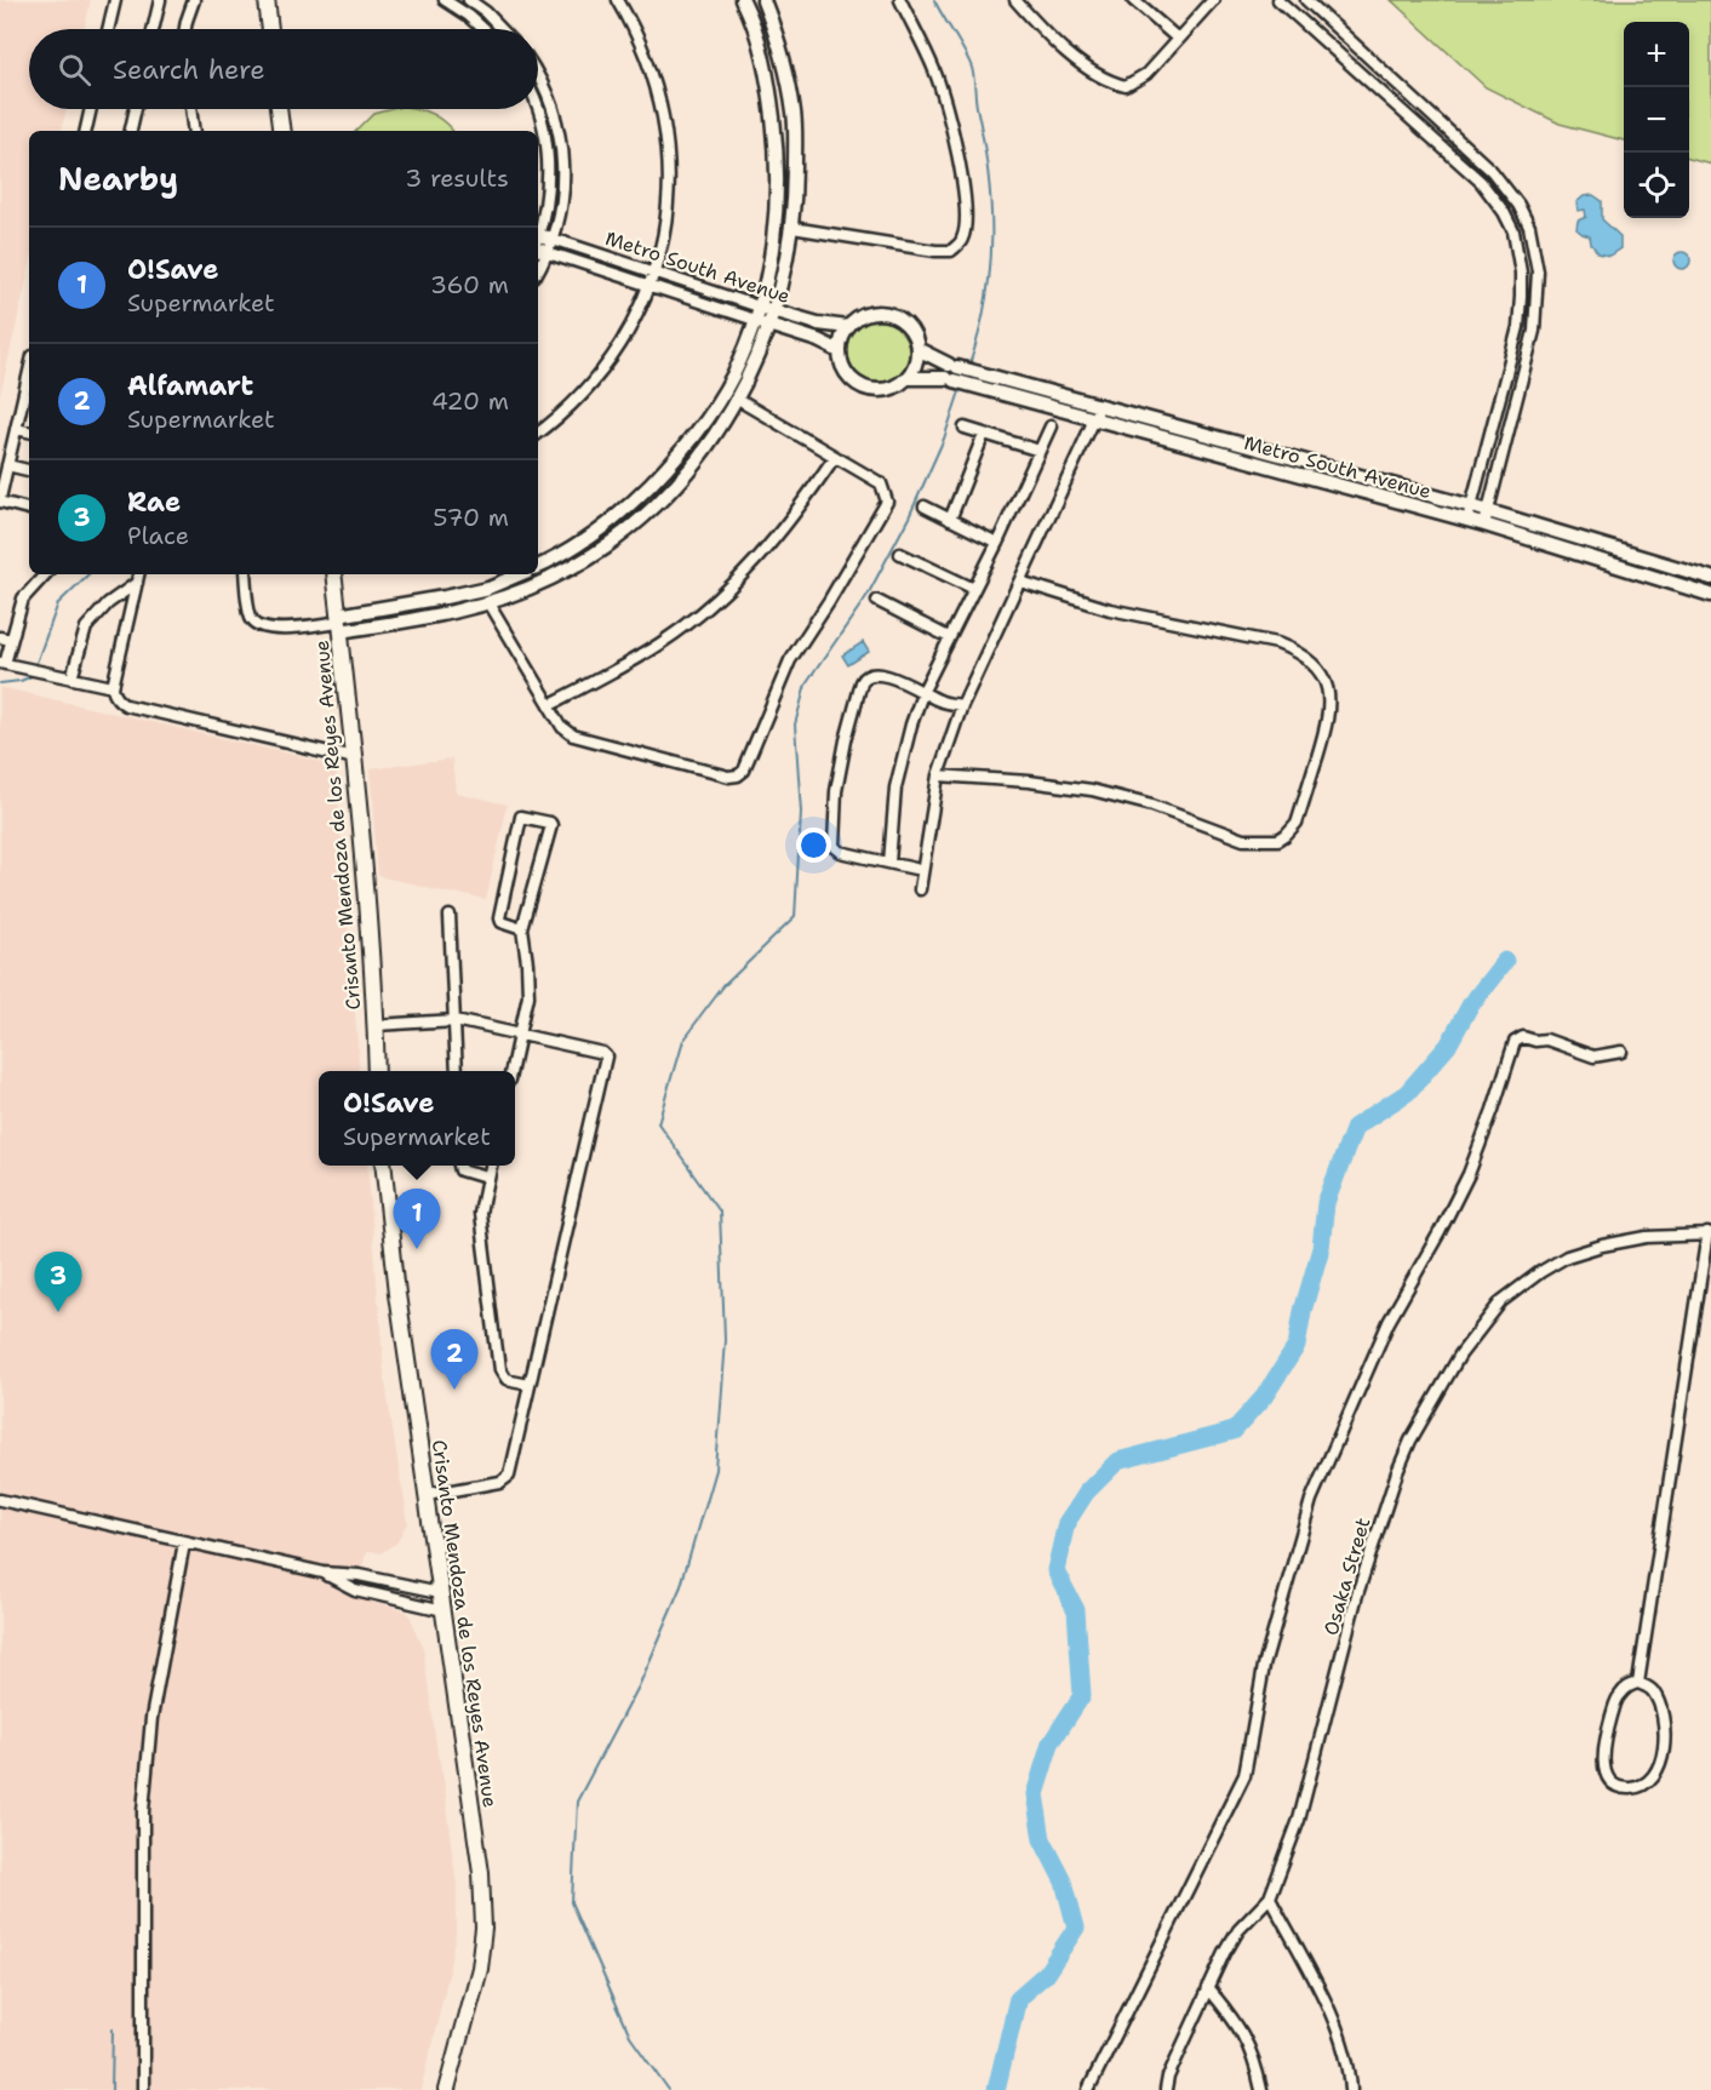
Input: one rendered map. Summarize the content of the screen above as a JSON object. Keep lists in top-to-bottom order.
{
  "streets": {
    "main road": ["Crisanto Mendoza de los Reyes Avenue"],
    "street": ["Metro South Avenue", "Osaka Street"]
  },
  "page": {
    "map_buttons": ["+", "−"],
    "search": "Search here",
    "heading": ["Nearby", "3 results"],
    "list": [
      {
        "mark": "1",
        "name": "O!Save",
        "note": "Supermarket",
        "value": "360 m"
      },
      {
        "mark": "2",
        "name": "Alfamart",
        "note": "Supermarket",
        "value": "420 m"
      },
      {
        "mark": "3",
        "name": "Rae",
        "note": "Place",
        "value": "570 m"
      }
    ],
    "popup": ["O!Save", "Supermarket"],
    "pins": ["1", "3", "2"]
  }
}
